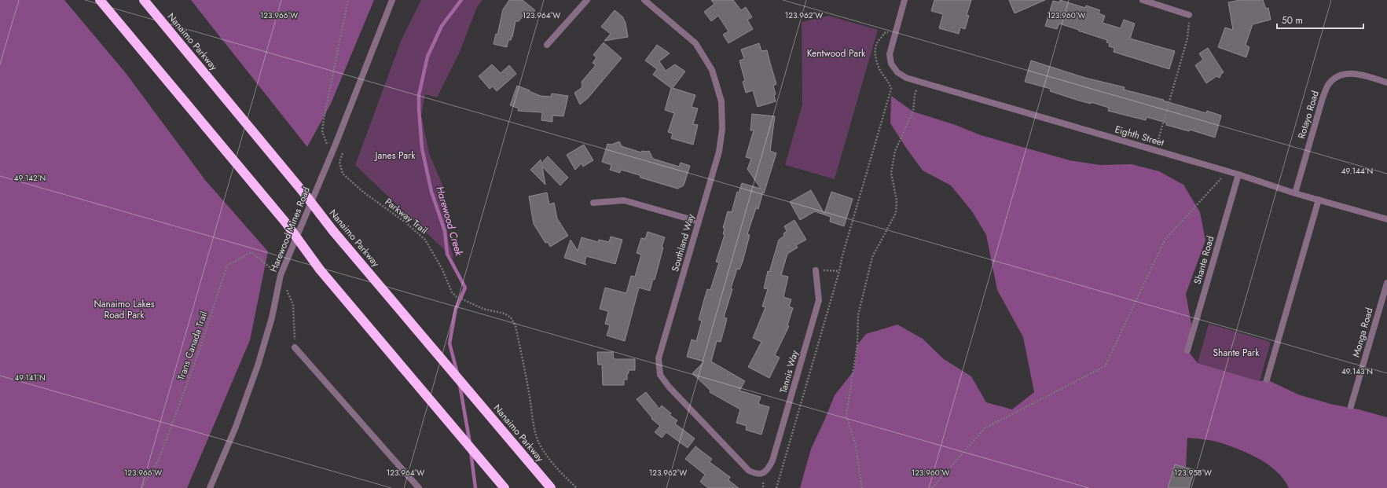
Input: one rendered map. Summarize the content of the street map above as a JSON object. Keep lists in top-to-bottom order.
{
  "streets": {
    "highway": ["Nanaimo Parkway"],
    "street": [
      "Rotayo Road",
      "Eighth Street",
      "Harewood Mines Road",
      "Southland Way",
      "Shante Road",
      "Monga Road",
      "Tannis Way"
    ],
    "path": ["Parkway Trail", "Trans Canada Trail"]
  },
  "crossings": [
    ["Rotayo Road", "Eighth Street"],
    ["Eighth Street", "Shante Road"],
    ["Parkway Trail", "Harewood Mines Road"],
    ["Harewood Mines Road", "Trans Canada Trail"],
    ["Southland Way", "Tannis Way"]
  ],
  "water": ["Harewood Creek"],
  "parks": [
    "Kentwood Park",
    "Janes Park",
    "Nanaimo Lakes Road Park",
    "Shante Park"
  ],
  "scale_bar": "50 m",
  "coordinates": [
    "123.966°W",
    "123.964°W",
    "123.962°W",
    "123.960°W",
    "49.144°N",
    "49.142°N",
    "49.143°N",
    "49.141°N",
    "123.958°W"
  ]
}
